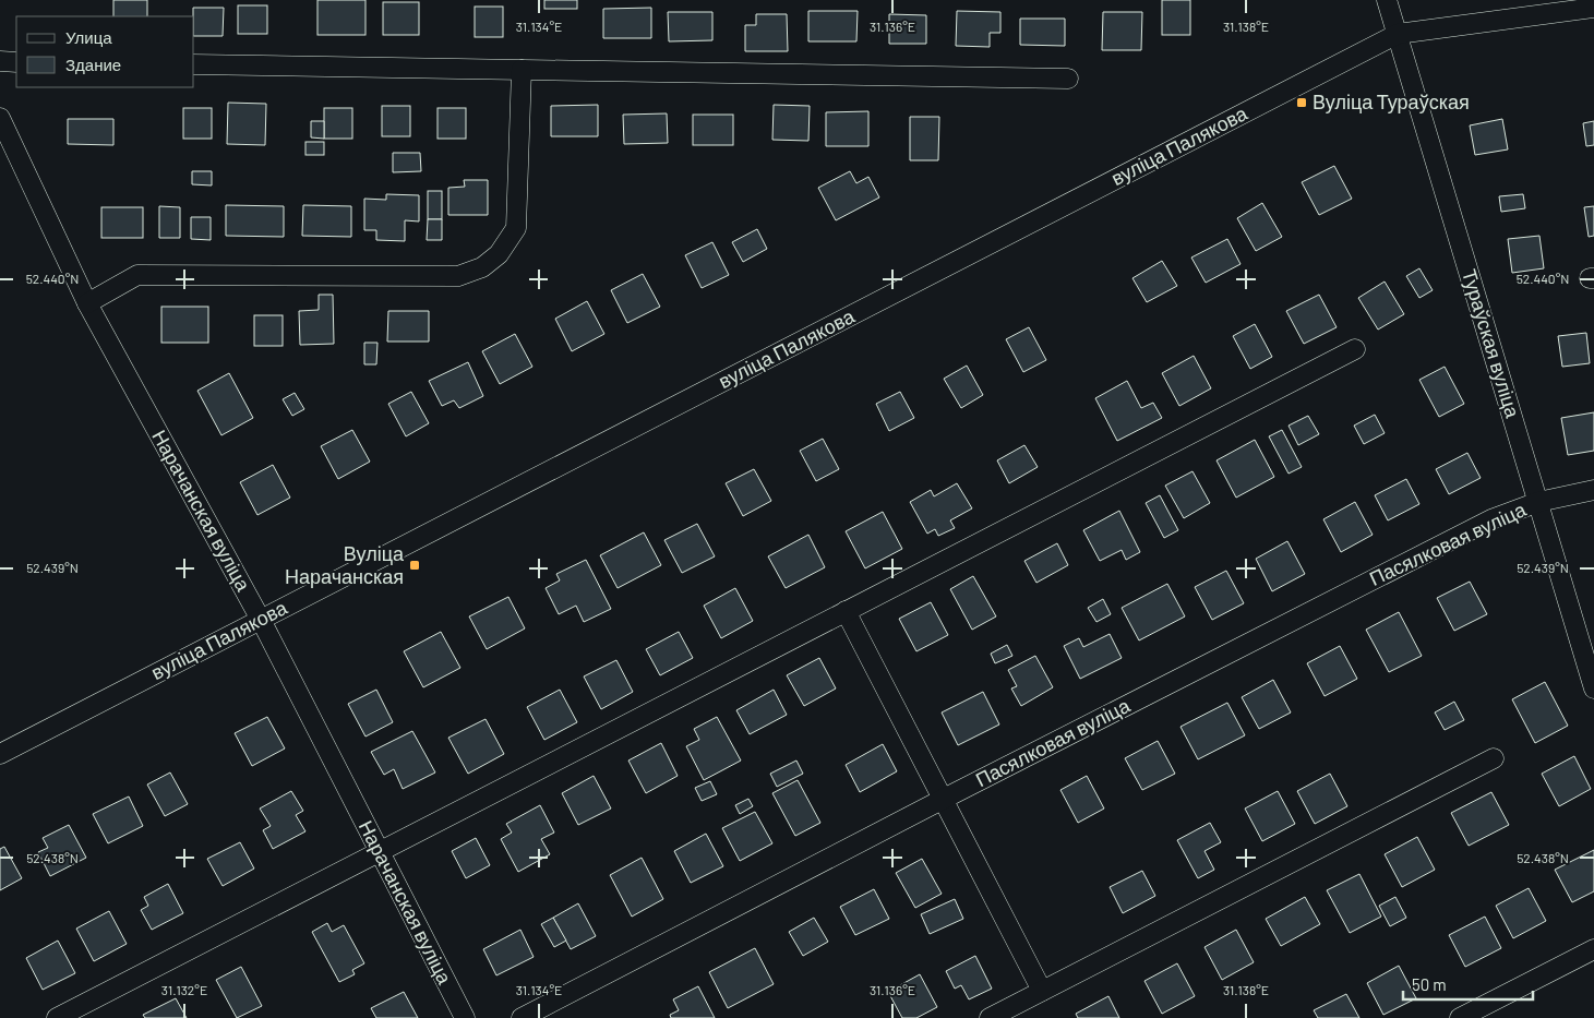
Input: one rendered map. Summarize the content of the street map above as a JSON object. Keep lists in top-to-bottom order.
{
  "streets": {
    "street": [
      "вуліца Палякова",
      "Тураўская вуліца",
      "Нарачанская вуліца",
      "Пасялковая вуліца"
    ]
  },
  "crossings": [
    ["вуліца Палякова", "Тураўская вуліца"],
    ["вуліца Палякова", "Нарачанская вуліца"],
    ["Тураўская вуліца", "Пасялковая вуліца"]
  ],
  "places": {
    "transit": ["Вуліца Тураўская", "Вуліца Нарачанская"]
  },
  "legend": ["Улица", "Здание"],
  "scale_bar": "50 m",
  "coordinates": [
    "31.134°E",
    "31.136°E",
    "31.138°E",
    "52.440°N",
    "52.439°N",
    "52.438°N",
    "31.132°E"
  ]
}
